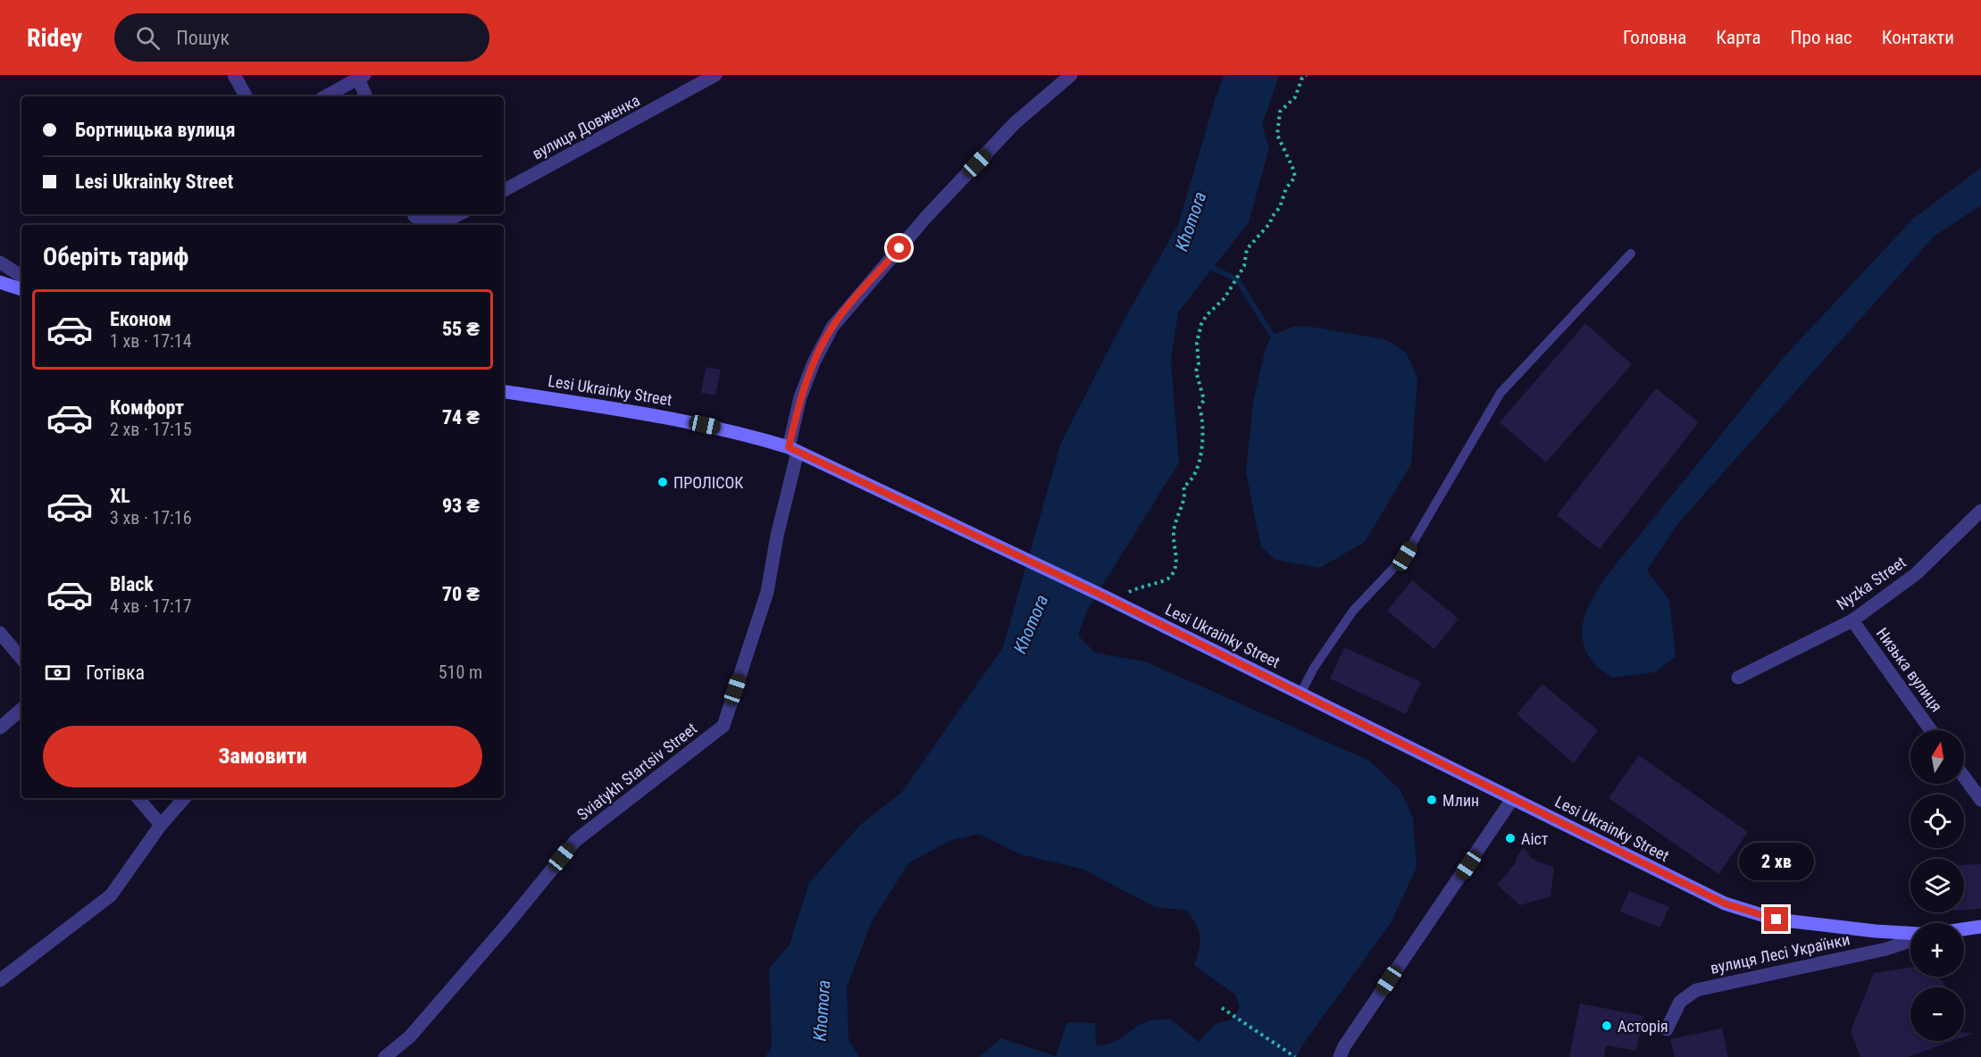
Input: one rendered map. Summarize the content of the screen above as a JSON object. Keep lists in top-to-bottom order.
{
  "streets": {
    "main road": ["Lesi Ukrainky Street"],
    "street": [
      "вулиця Довженка",
      "Nyzka Street",
      "Низька вулиця",
      "Sviatykh Startsiv Street",
      "вулиця Лесі Українки"
    ]
  },
  "crossings": [
    ["Lesi Ukrainky Street", "Sviatykh Startsiv Street"],
    ["Nyzka Street", "Низька вулиця"]
  ],
  "water": ["Khomora"],
  "places": [
    "ПРОЛІСОК",
    "Млин",
    "Аіст",
    "Асторія"
  ],
  "north": "top",
  "page": {
    "header": "Ridey",
    "search": "Пошук",
    "nav": [
      "Головна",
      "Карта",
      "Про нас",
      "Контакти"
    ],
    "banner": ["Бортницька вулиця", "Lesi Ukrainky Street"],
    "heading": "Оберіть тариф",
    "list": [
      {
        "name": "Економ",
        "note": "1 хв · 17:14",
        "value": "55 ₴"
      },
      {
        "name": "Комфорт",
        "note": "2 хв · 17:15",
        "value": "74 ₴"
      },
      {
        "name": "XL",
        "note": "3 хв · 17:16",
        "value": "93 ₴"
      },
      {
        "name": "Black",
        "note": "4 хв · 17:17",
        "value": "70 ₴"
      }
    ],
    "pay": ["Готівка", "510 m"],
    "buttons": "Замовити",
    "map_buttons": ["+", "−"],
    "bubble": "2 хв"
  }
}
